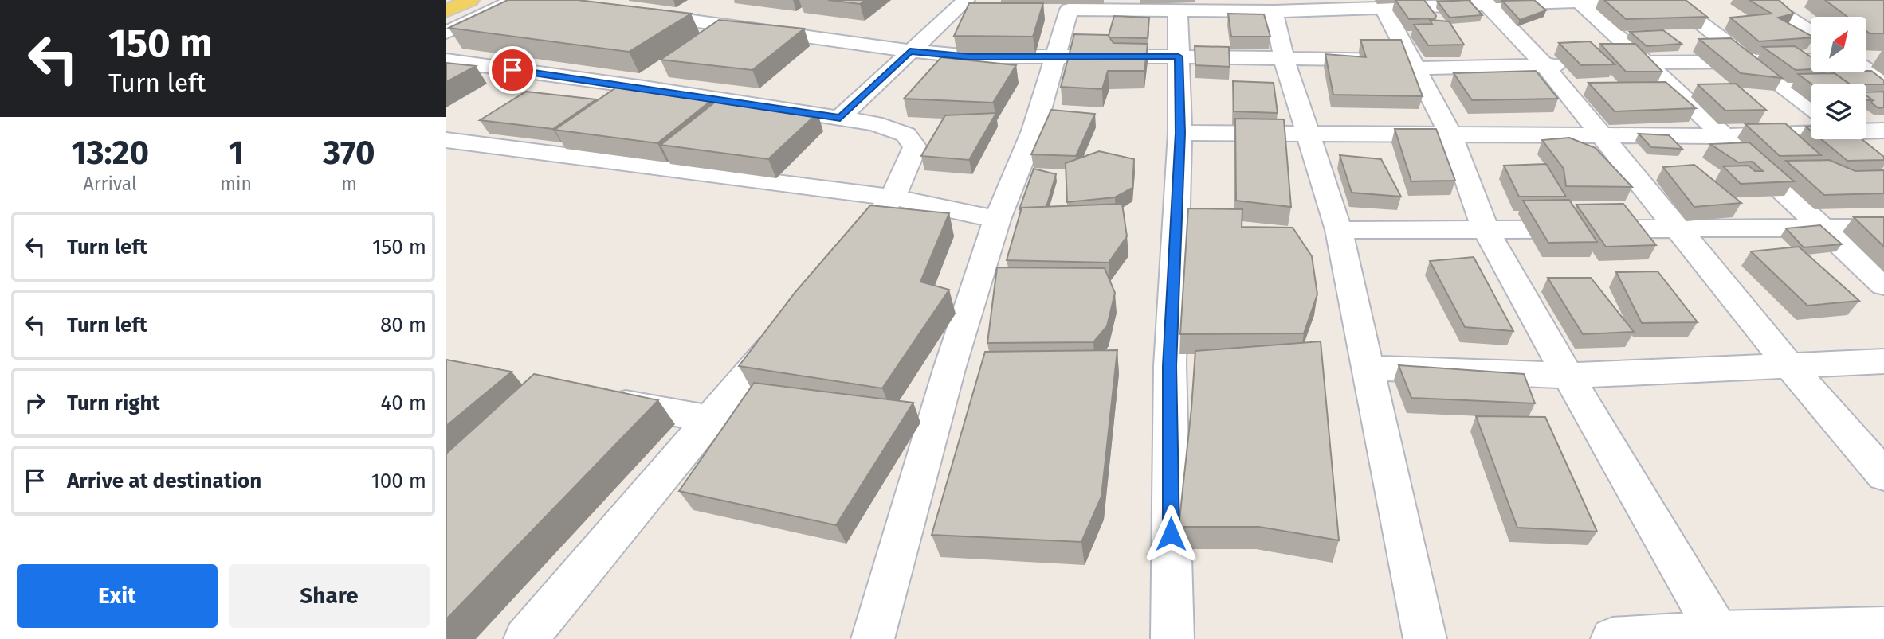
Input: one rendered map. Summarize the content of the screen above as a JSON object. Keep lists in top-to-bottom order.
{
  "north": "top right",
  "page": {
    "turn": ["150 m", "Turn left"],
    "eta": [
      "13:20",
      "Arrival",
      "1",
      "min",
      "370",
      "m"
    ],
    "list": [
      {
        "name": "Turn left",
        "value": "150 m"
      },
      {
        "name": "Turn left",
        "value": "80 m"
      },
      {
        "name": "Turn right",
        "value": "40 m"
      },
      {
        "name": "Arrive at destination",
        "value": "100 m"
      }
    ],
    "buttons": ["Exit", "Share"]
  }
}
